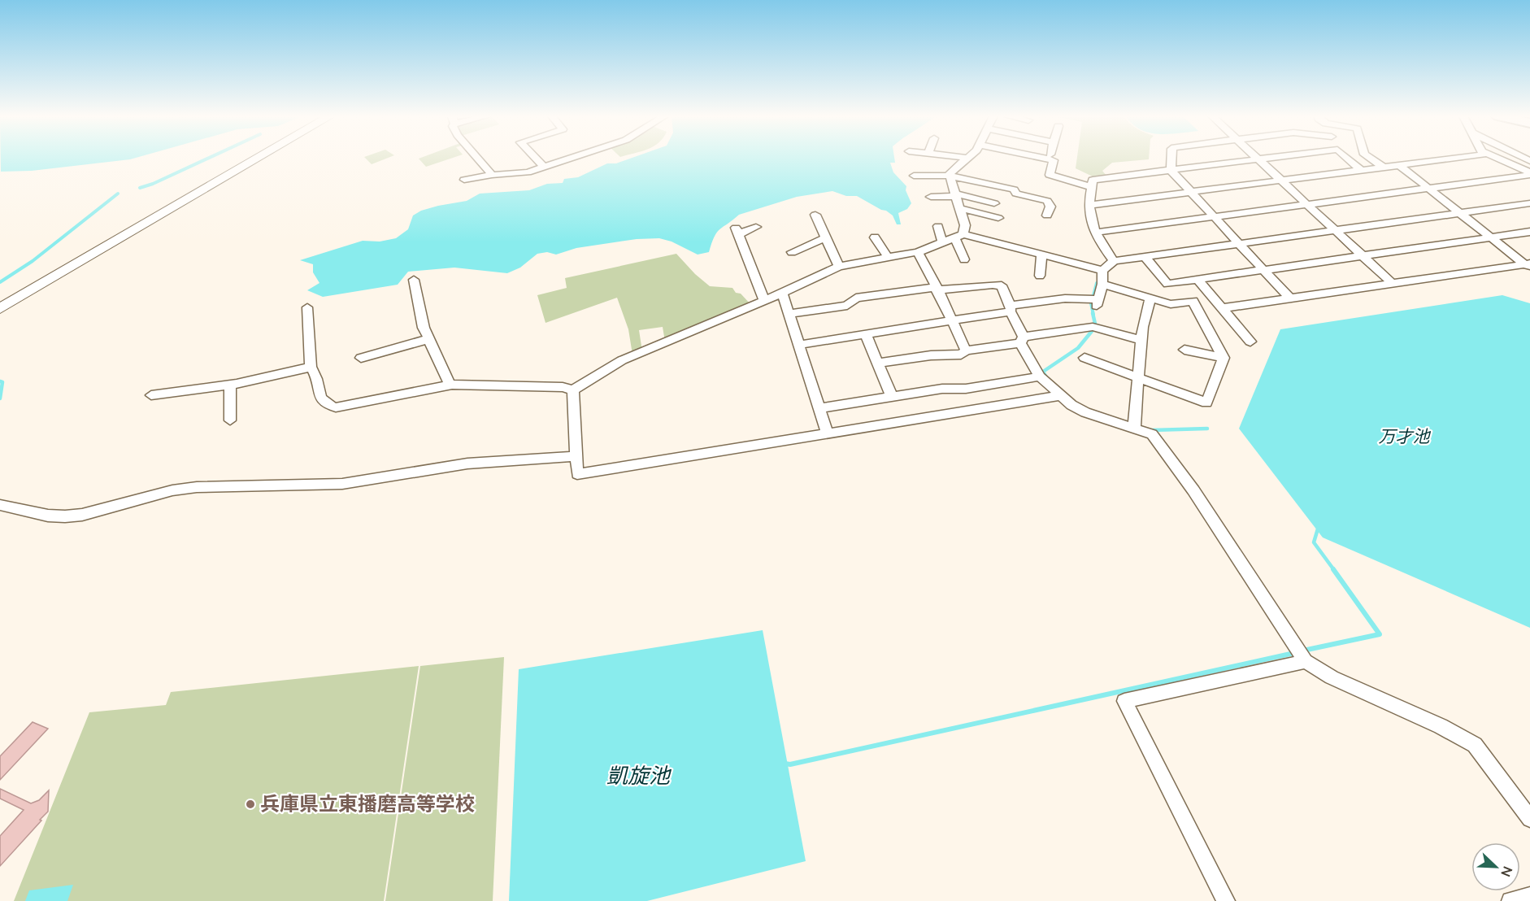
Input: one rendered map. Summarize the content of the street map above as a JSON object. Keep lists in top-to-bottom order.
{
  "water": ["万才池", "凱旋池"],
  "places": ["兵庫県立東播磨高等学校"],
  "north": "bottom right"
}
